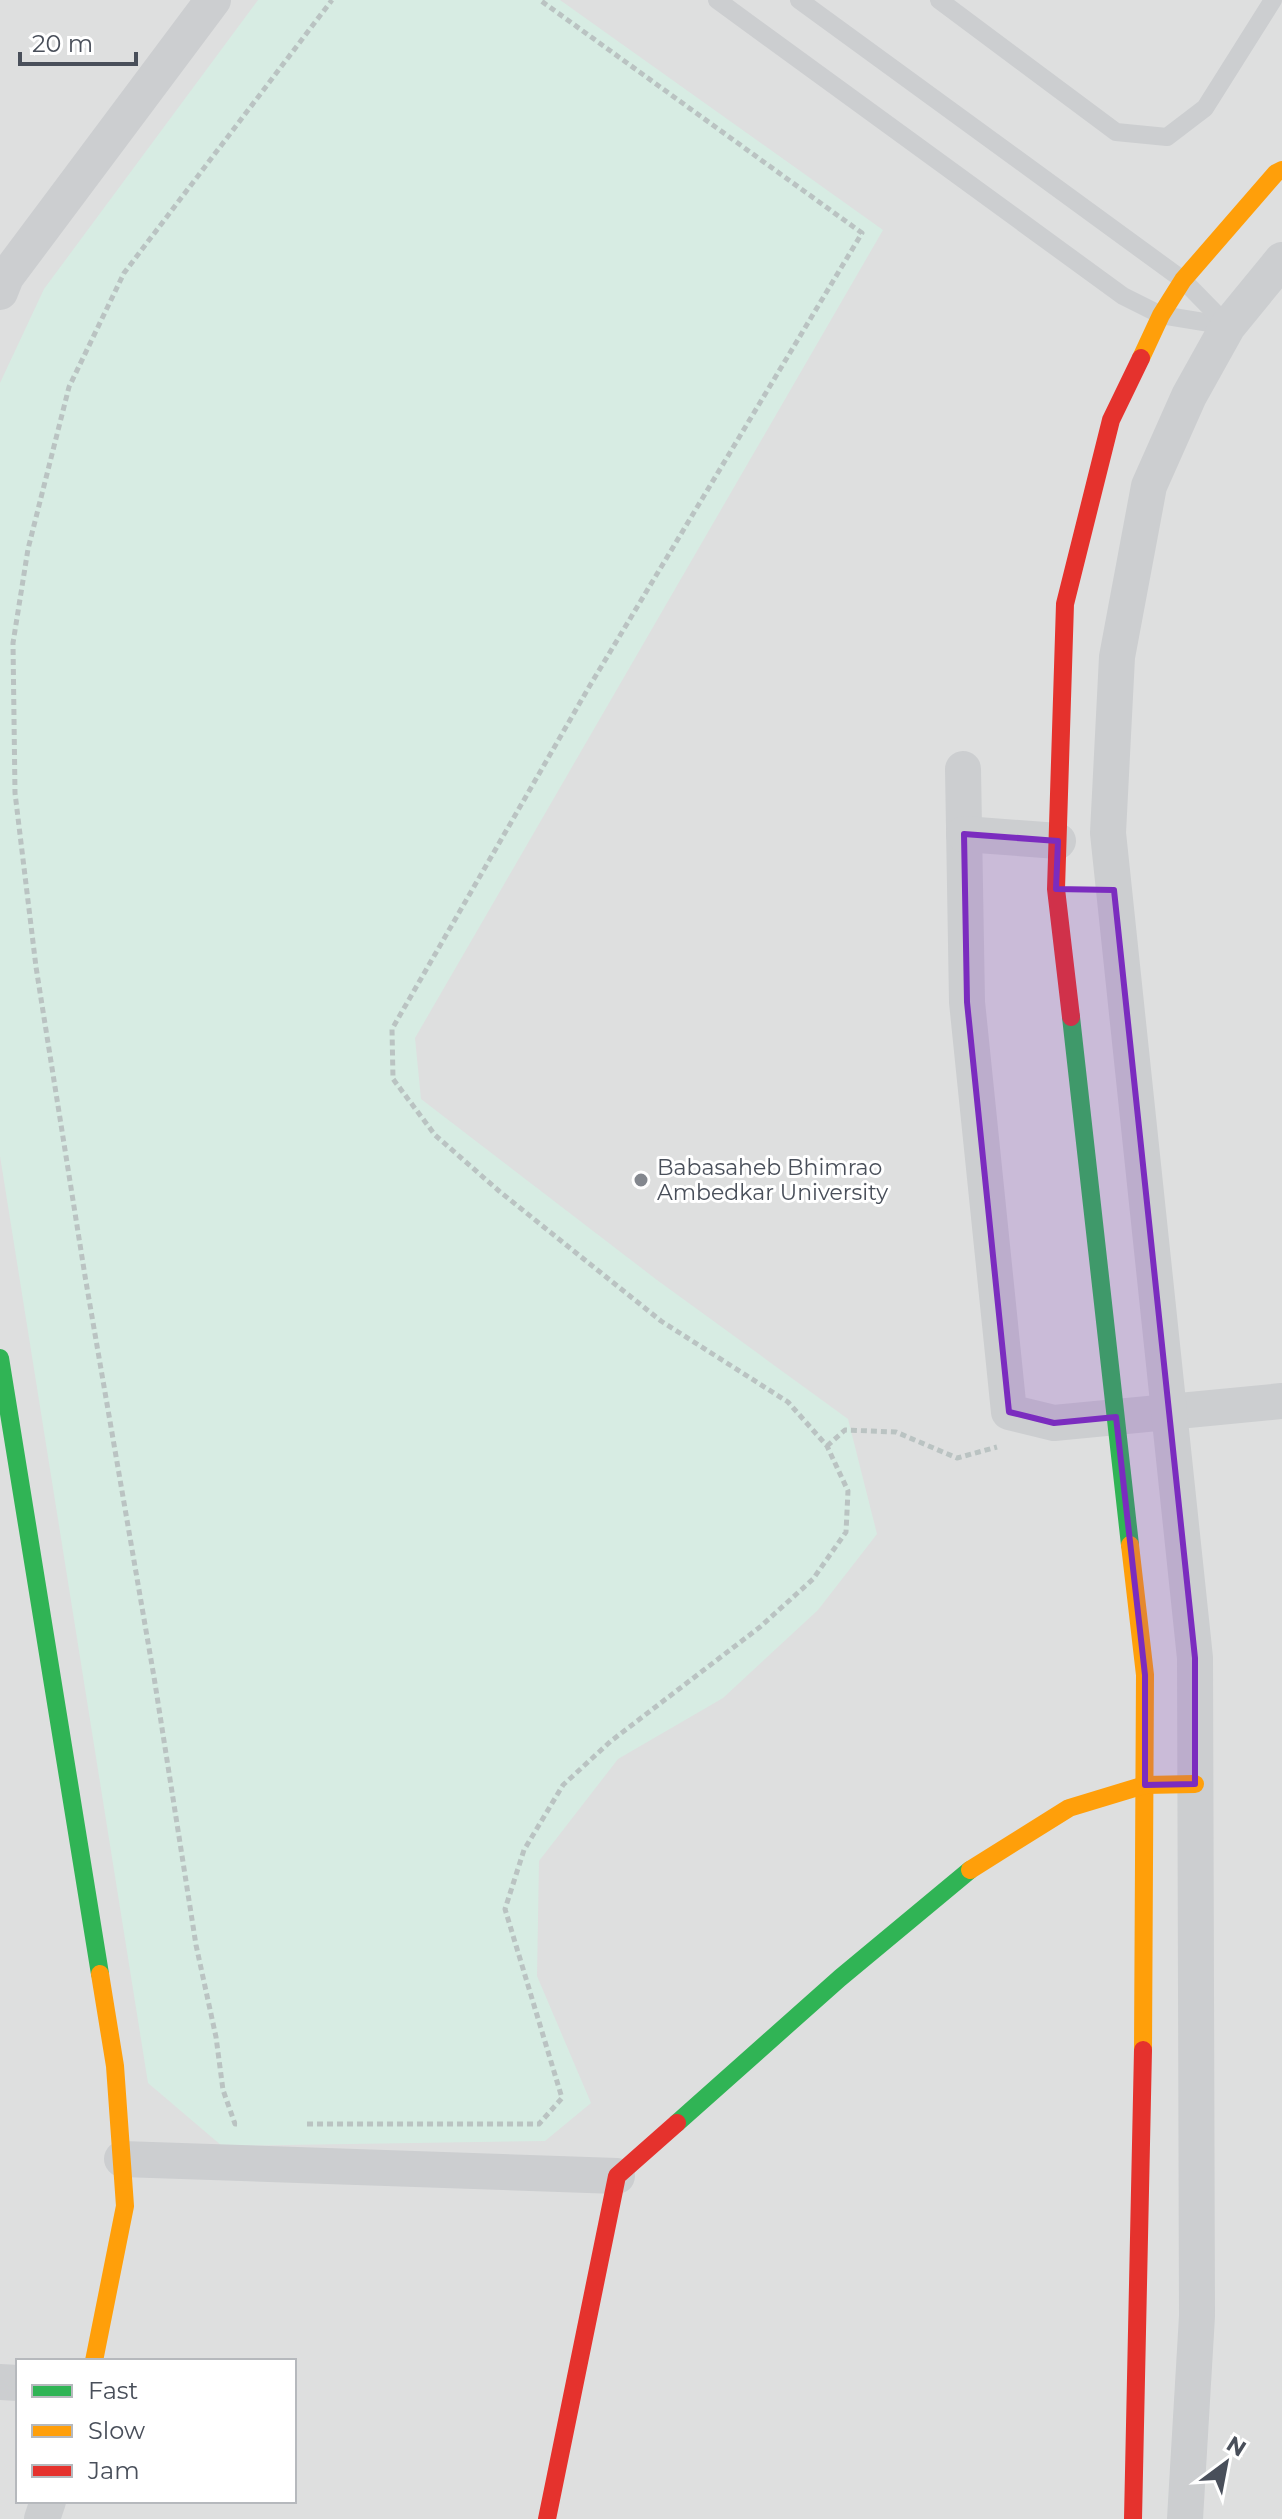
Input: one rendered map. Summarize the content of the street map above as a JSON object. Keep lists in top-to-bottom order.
{
  "places": ["Babasaheb Bhimrao Ambedkar University"],
  "legend": ["Fast", "Slow", "Jam"],
  "scale_bar": "20 m",
  "north": "top right"
}
